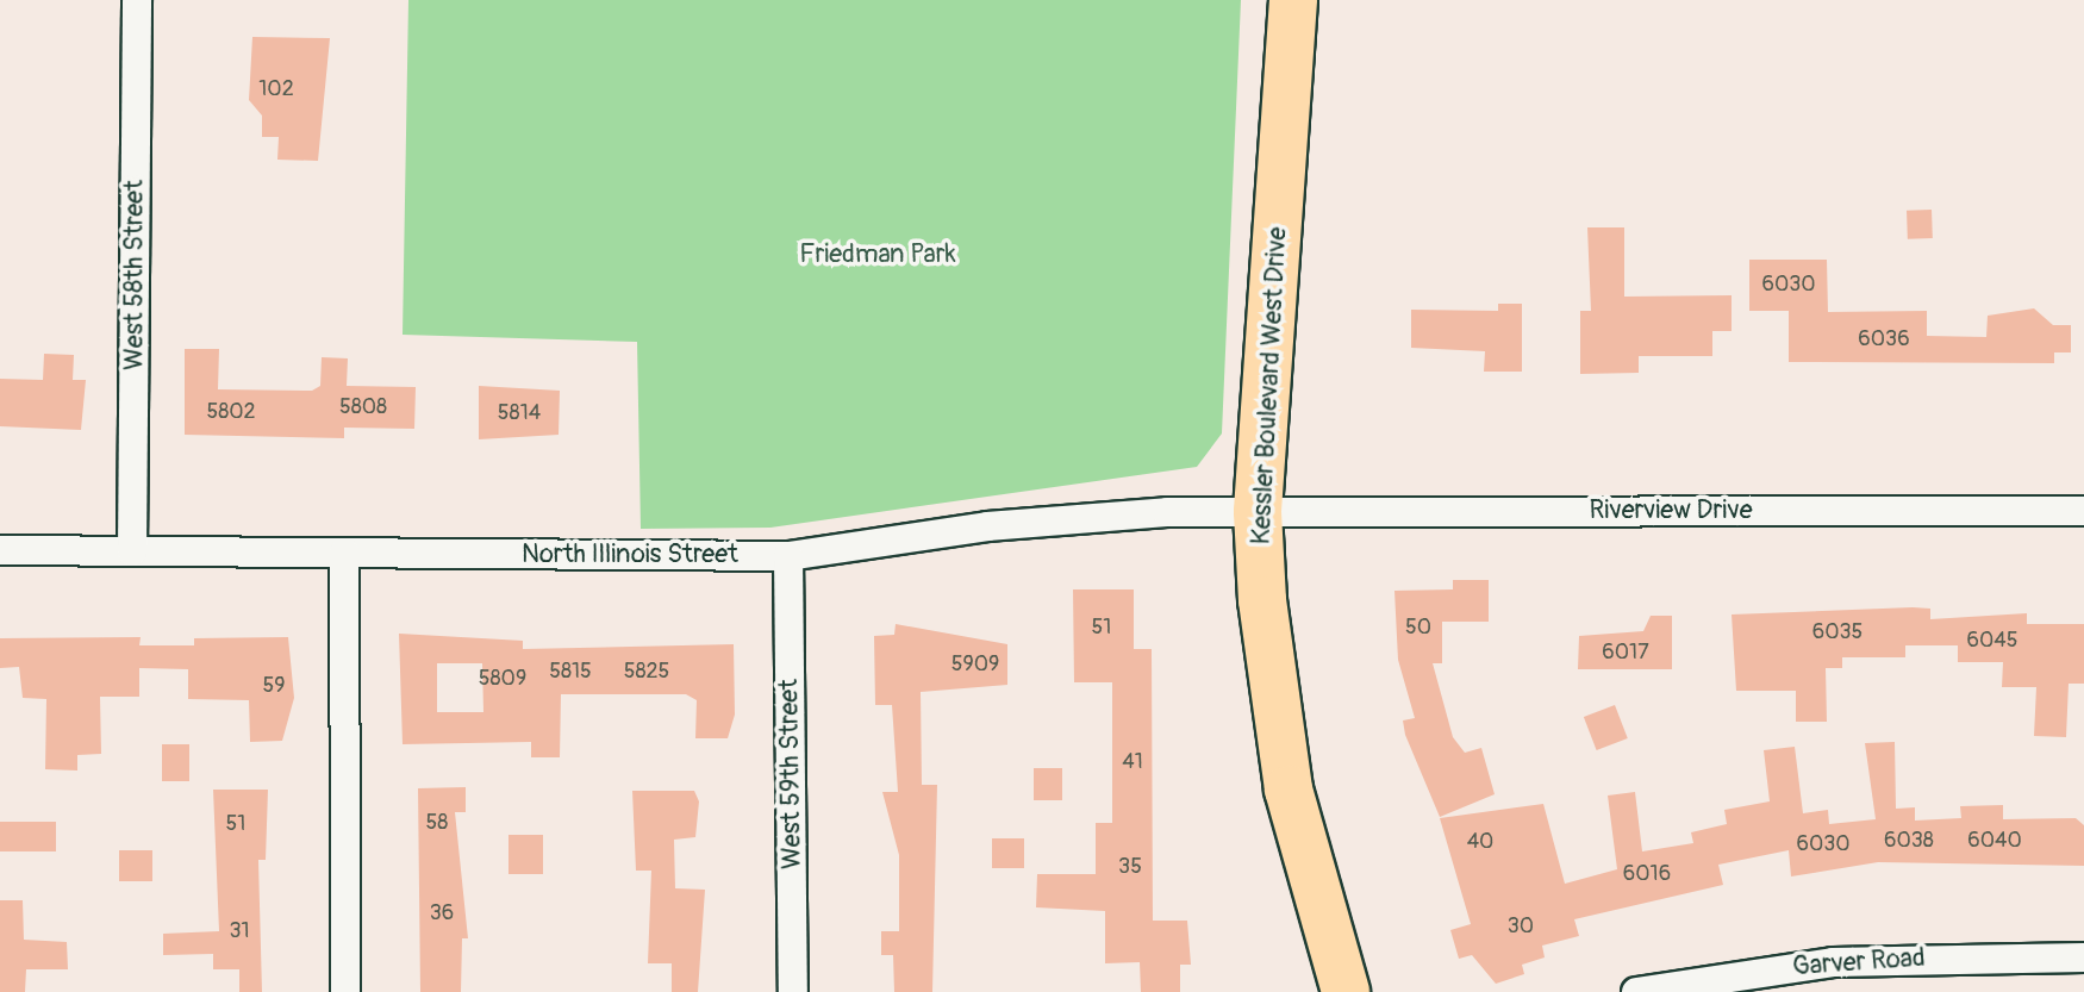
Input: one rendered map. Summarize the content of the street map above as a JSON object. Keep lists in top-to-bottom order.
{
  "streets": {
    "main road": ["Kessler Boulevard West Drive"],
    "street": [
      "West 58th Street",
      "Riverview Drive",
      "North Illinois Street",
      "West 59th Street",
      "Garver Road"
    ]
  },
  "crossings": [
    ["West 58th Street", "North Illinois Street"],
    ["Kessler Boulevard West Drive", "Riverview Drive"],
    ["Kessler Boulevard West Drive", "North Illinois Street"],
    ["Riverview Drive", "North Illinois Street"],
    ["North Illinois Street", "West 59th Street"]
  ],
  "parks": ["Friedman Park"],
  "house_numbers": [
    "102",
    "6030",
    "6036",
    "5808",
    "5802",
    "5814",
    "51",
    "50",
    "6035",
    "6045",
    "6017",
    "5909",
    "5815",
    "5825",
    "5809",
    "59",
    "41",
    "58",
    "51",
    "6038",
    "6040",
    "40",
    "6030",
    "35",
    "6016",
    "36",
    "30",
    "31"
  ]
}
